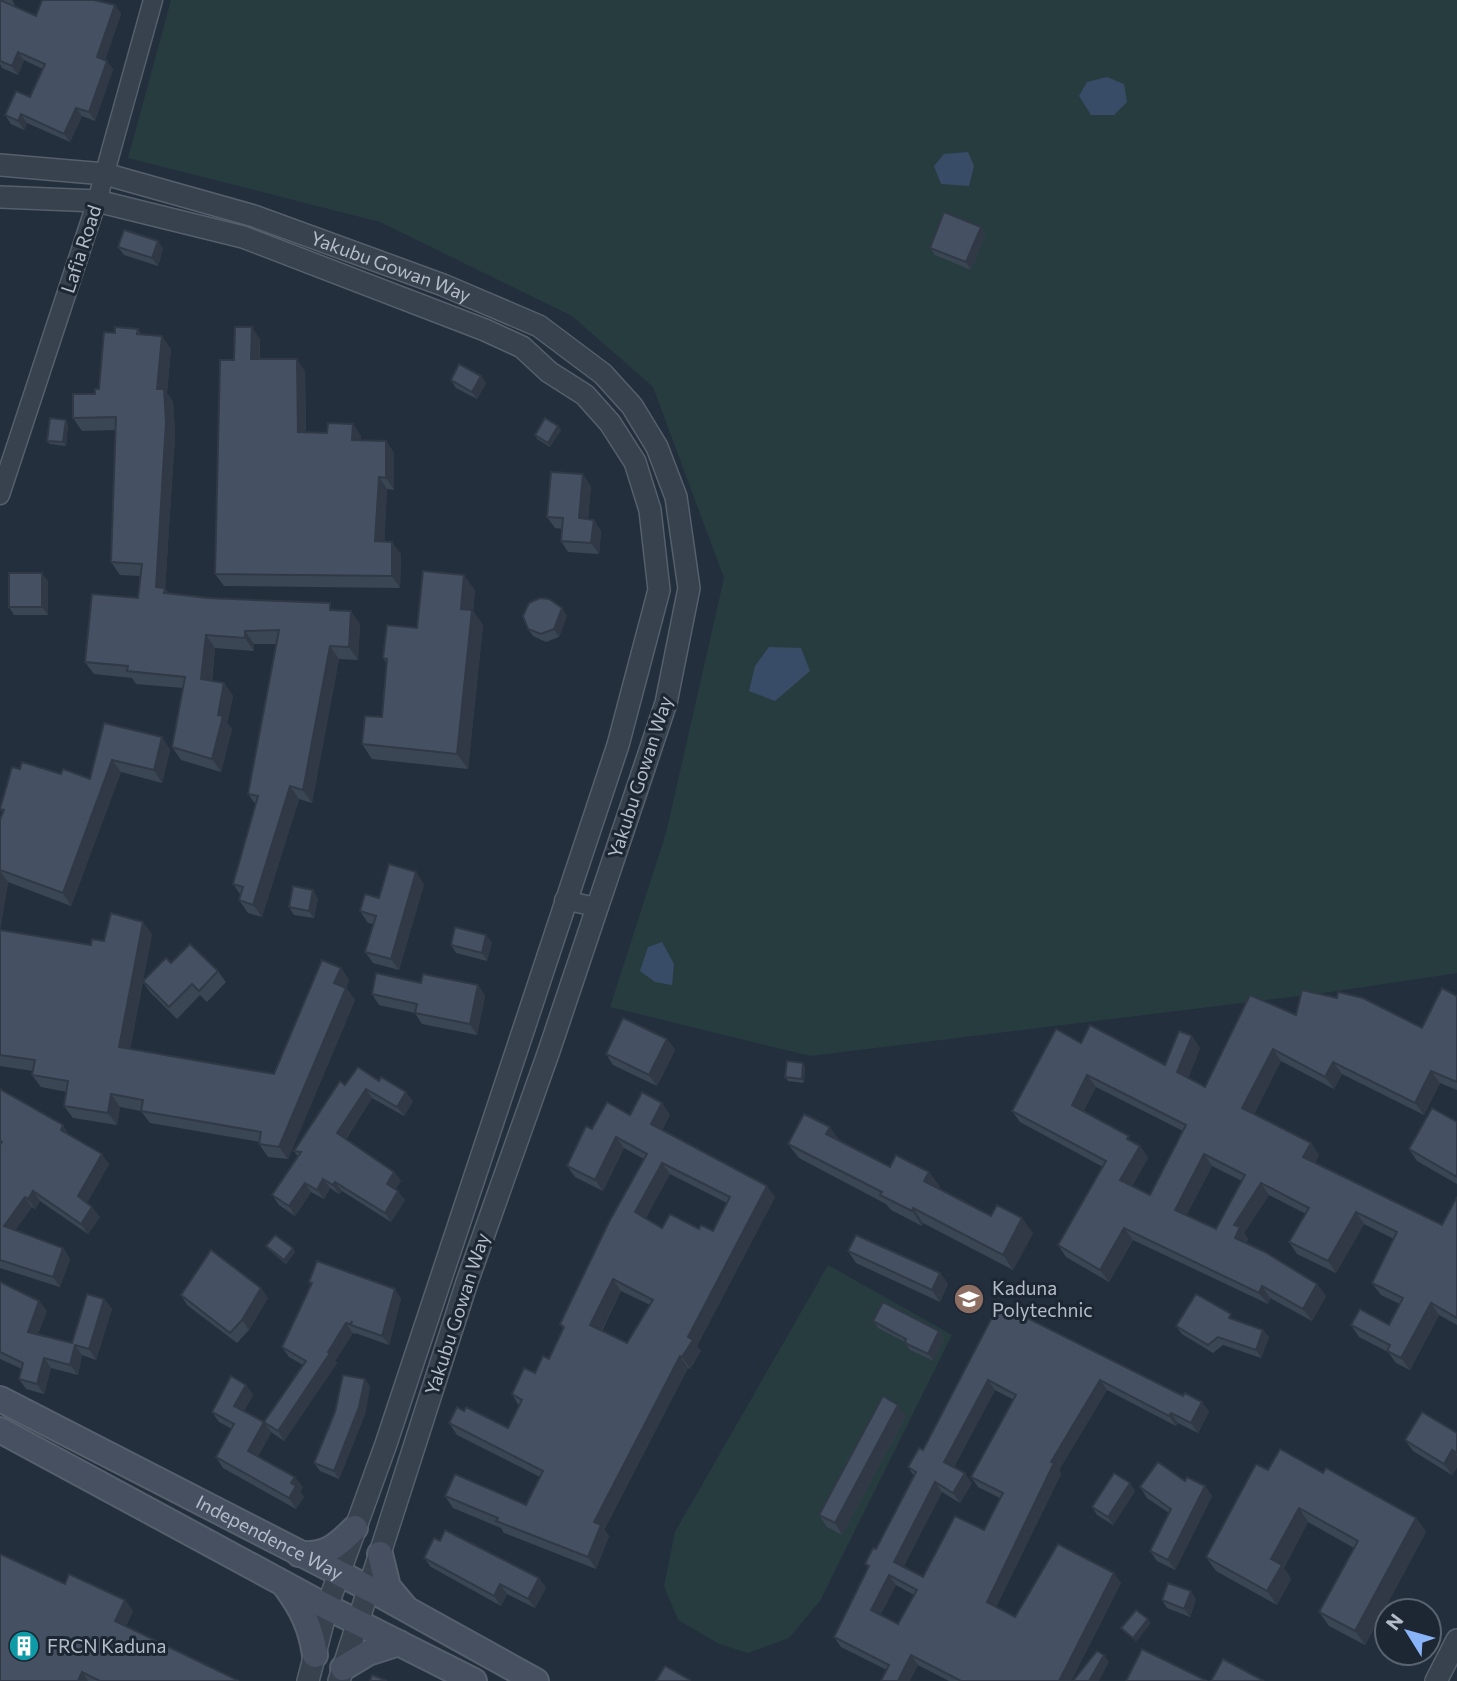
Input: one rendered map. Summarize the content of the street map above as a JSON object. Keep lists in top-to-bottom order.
{
  "streets": {
    "main road": ["Independence Way"],
    "street": ["Lafia Road", "Yakubu Gowan Way"]
  },
  "crossings": [
    ["Lafia Road", "Yakubu Gowan Way"],
    ["Yakubu Gowan Way", "Independence Way"]
  ],
  "places": {
    "school or university": ["Kaduna Polytechnic"],
    "building": ["FRCN Kaduna"]
  },
  "north": "top left"
}
